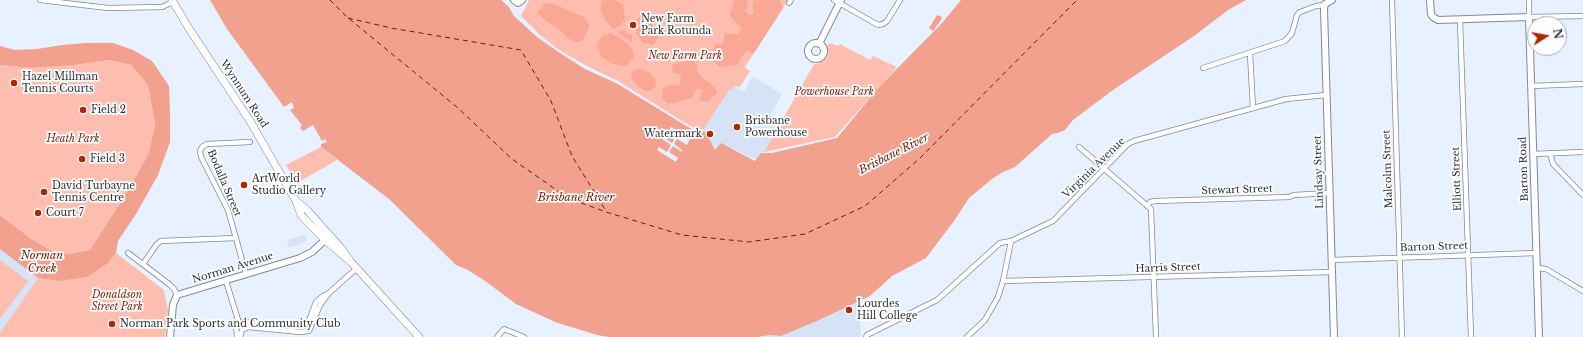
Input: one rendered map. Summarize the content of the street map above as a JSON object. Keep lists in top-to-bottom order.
{
  "streets": {
    "main road": ["Wynnum Road"],
    "street": [
      "Virginia Avenue",
      "Malcolm Street",
      "Barton Road",
      "Lindsay Street",
      "Elliott Street",
      "Bodalla Street",
      "Stewart Street",
      "Barton Street",
      "Norman Avenue",
      "Harris Street"
    ]
  },
  "crossings": [
    ["Wynnum Road", "Norman Avenue"],
    ["Virginia Avenue", "Lindsay Street"],
    ["Malcolm Street", "Barton Street"],
    ["Barton Road", "Barton Street"],
    ["Lindsay Street", "Stewart Street"],
    ["Lindsay Street", "Barton Street"],
    ["Lindsay Street", "Harris Street"],
    ["Elliott Street", "Barton Street"],
    ["Bodalla Street", "Norman Avenue"]
  ],
  "water": ["Brisbane River", "Norman Creek"],
  "parks": [
    "New Farm Park",
    "Powerhouse Park",
    "Heath Park",
    "Donaldson Street Park"
  ],
  "places": [
    "New Farm Park Rotunda",
    "Hazel Millman Tennis Courts",
    "Field 2",
    "Brisbane Powerhouse",
    "Watermark",
    "Field 3",
    "ArtWorld Studio Gallery",
    "David Turbayne Tennis Centre",
    "Court 7",
    "Lourdes Hill College",
    "Norman Park Sports and Community Club"
  ],
  "north": "right"
}
